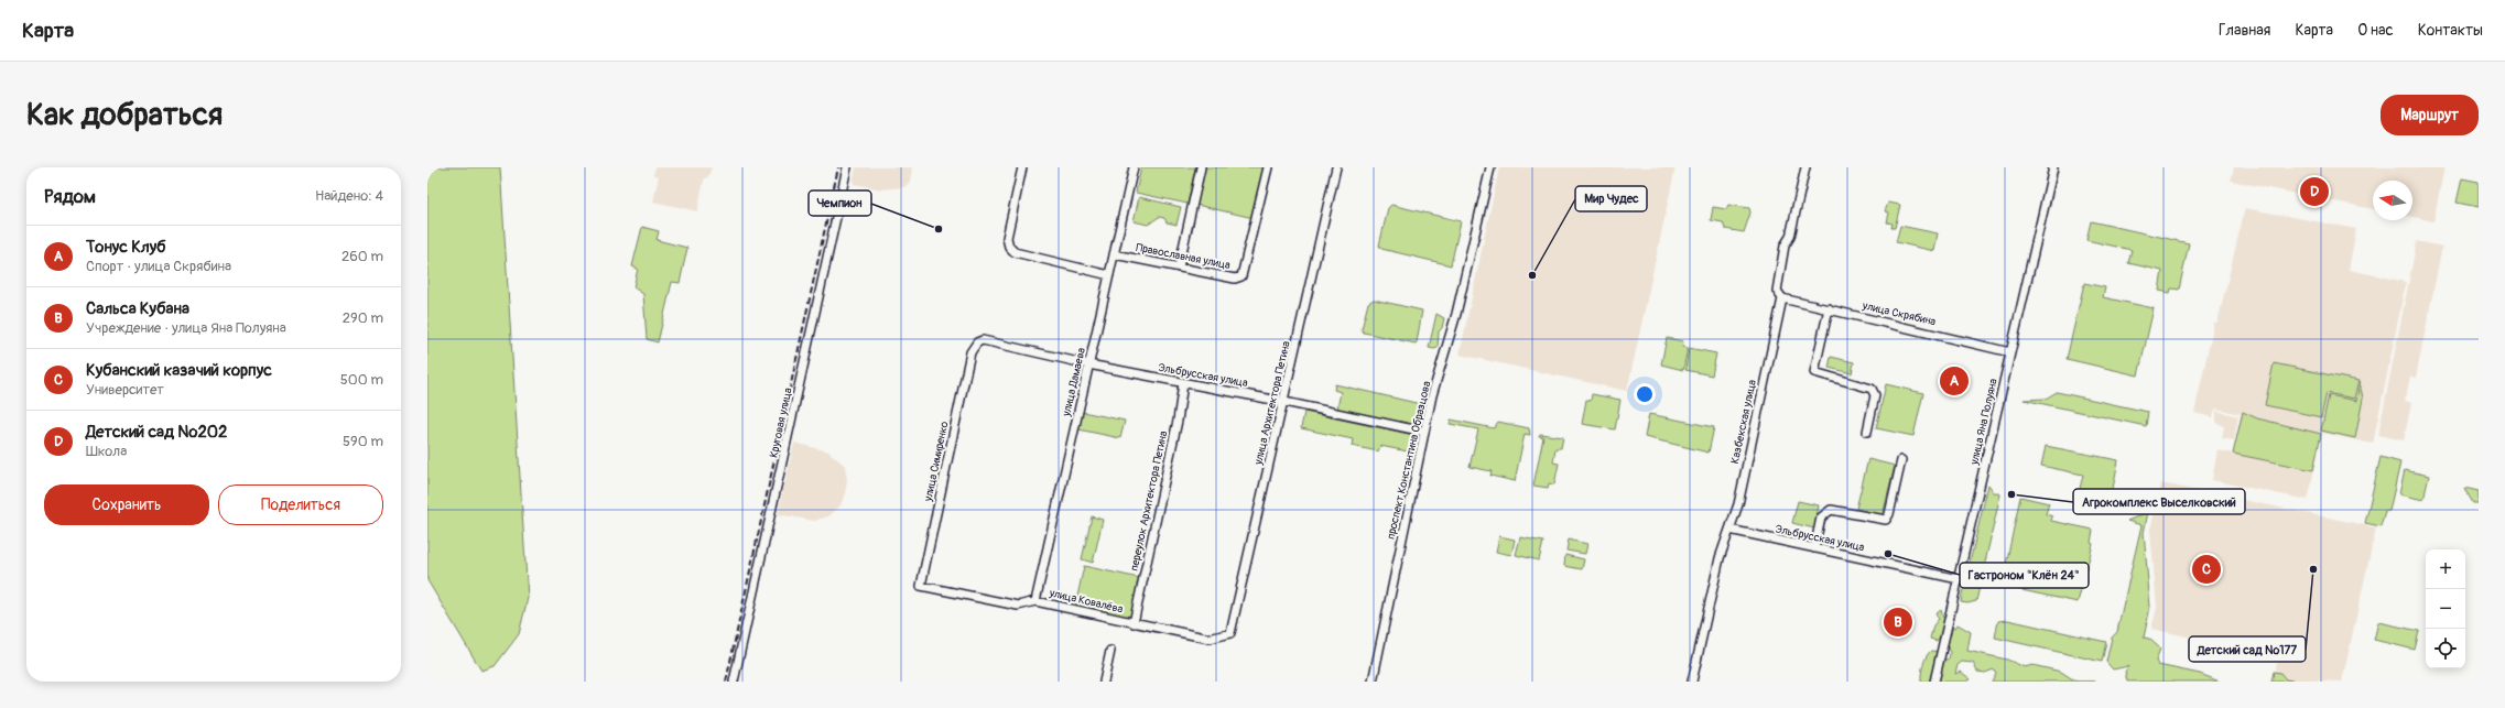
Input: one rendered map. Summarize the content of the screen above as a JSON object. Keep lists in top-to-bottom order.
{
  "streets": {
    "street": [
      "Православная улица",
      "улица Скрябина",
      "Эльбрусская улица",
      "улица Дамаева",
      "улица Архитектора Петина",
      "Казбекская улица",
      "улица Яна Полуяна",
      "Круговая улица",
      "проспект Константина Образцова",
      "улица Симиренко",
      "переулок Архитектора Петина",
      "улица Ковалёва"
    ]
  },
  "crossings": [
    ["Православная улица", "улица Дамаева"],
    ["улица Скрябина", "Казбекская улица"],
    ["улица Скрябина", "улица Яна Полуяна"],
    ["Эльбрусская улица", "улица Дамаева"],
    ["Эльбрусская улица", "улица Архитектора Петина"],
    ["Эльбрусская улица", "Казбекская улица"],
    ["Эльбрусская улица", "улица Яна Полуяна"],
    ["Эльбрусская улица", "проспект Константина Образцова"],
    ["Эльбрусская улица", "улица Симиренко"],
    ["Эльбрусская улица", "переулок Архитектора Петина"],
    ["улица Дамаева", "улица Ковалёва"],
    ["улица Архитектора Петина", "улица Ковалёва"],
    ["улица Симиренко", "улица Ковалёва"],
    ["переулок Архитектора Петина", "улица Ковалёва"]
  ],
  "places": [
    "Чемпион",
    "Мир Чудес",
    "Агрокомплекс Выселковский",
    "Гастроном \"Клён 24\"",
    "Детский сад №177"
  ],
  "north": "left",
  "page": {
    "header": "Карта",
    "nav": [
      "Главная",
      "Карта",
      "О нас",
      "Контакты"
    ],
    "buttons": [
      "Маршрут",
      ["Сохранить", "Поделиться"]
    ],
    "title": "Как добраться",
    "heading": ["Рядом", "Найдено: 4"],
    "pins": [
      "D",
      "A",
      "C",
      "B"
    ],
    "list": [
      {
        "mark": "A",
        "name": "Тонус Клуб",
        "note": "Спорт · улица Скрябина",
        "value": "260 m"
      },
      {
        "mark": "B",
        "name": "Сальса Кубана",
        "note": "Учреждение · улица Яна Полуяна",
        "value": "290 m"
      },
      {
        "mark": "C",
        "name": "Кубанский казачий корпус",
        "note": "Университет",
        "value": "500 m"
      },
      {
        "mark": "D",
        "name": "Детский сад №202",
        "note": "Школа",
        "value": "590 m"
      }
    ],
    "map_buttons": ["+", "−"]
  }
}
